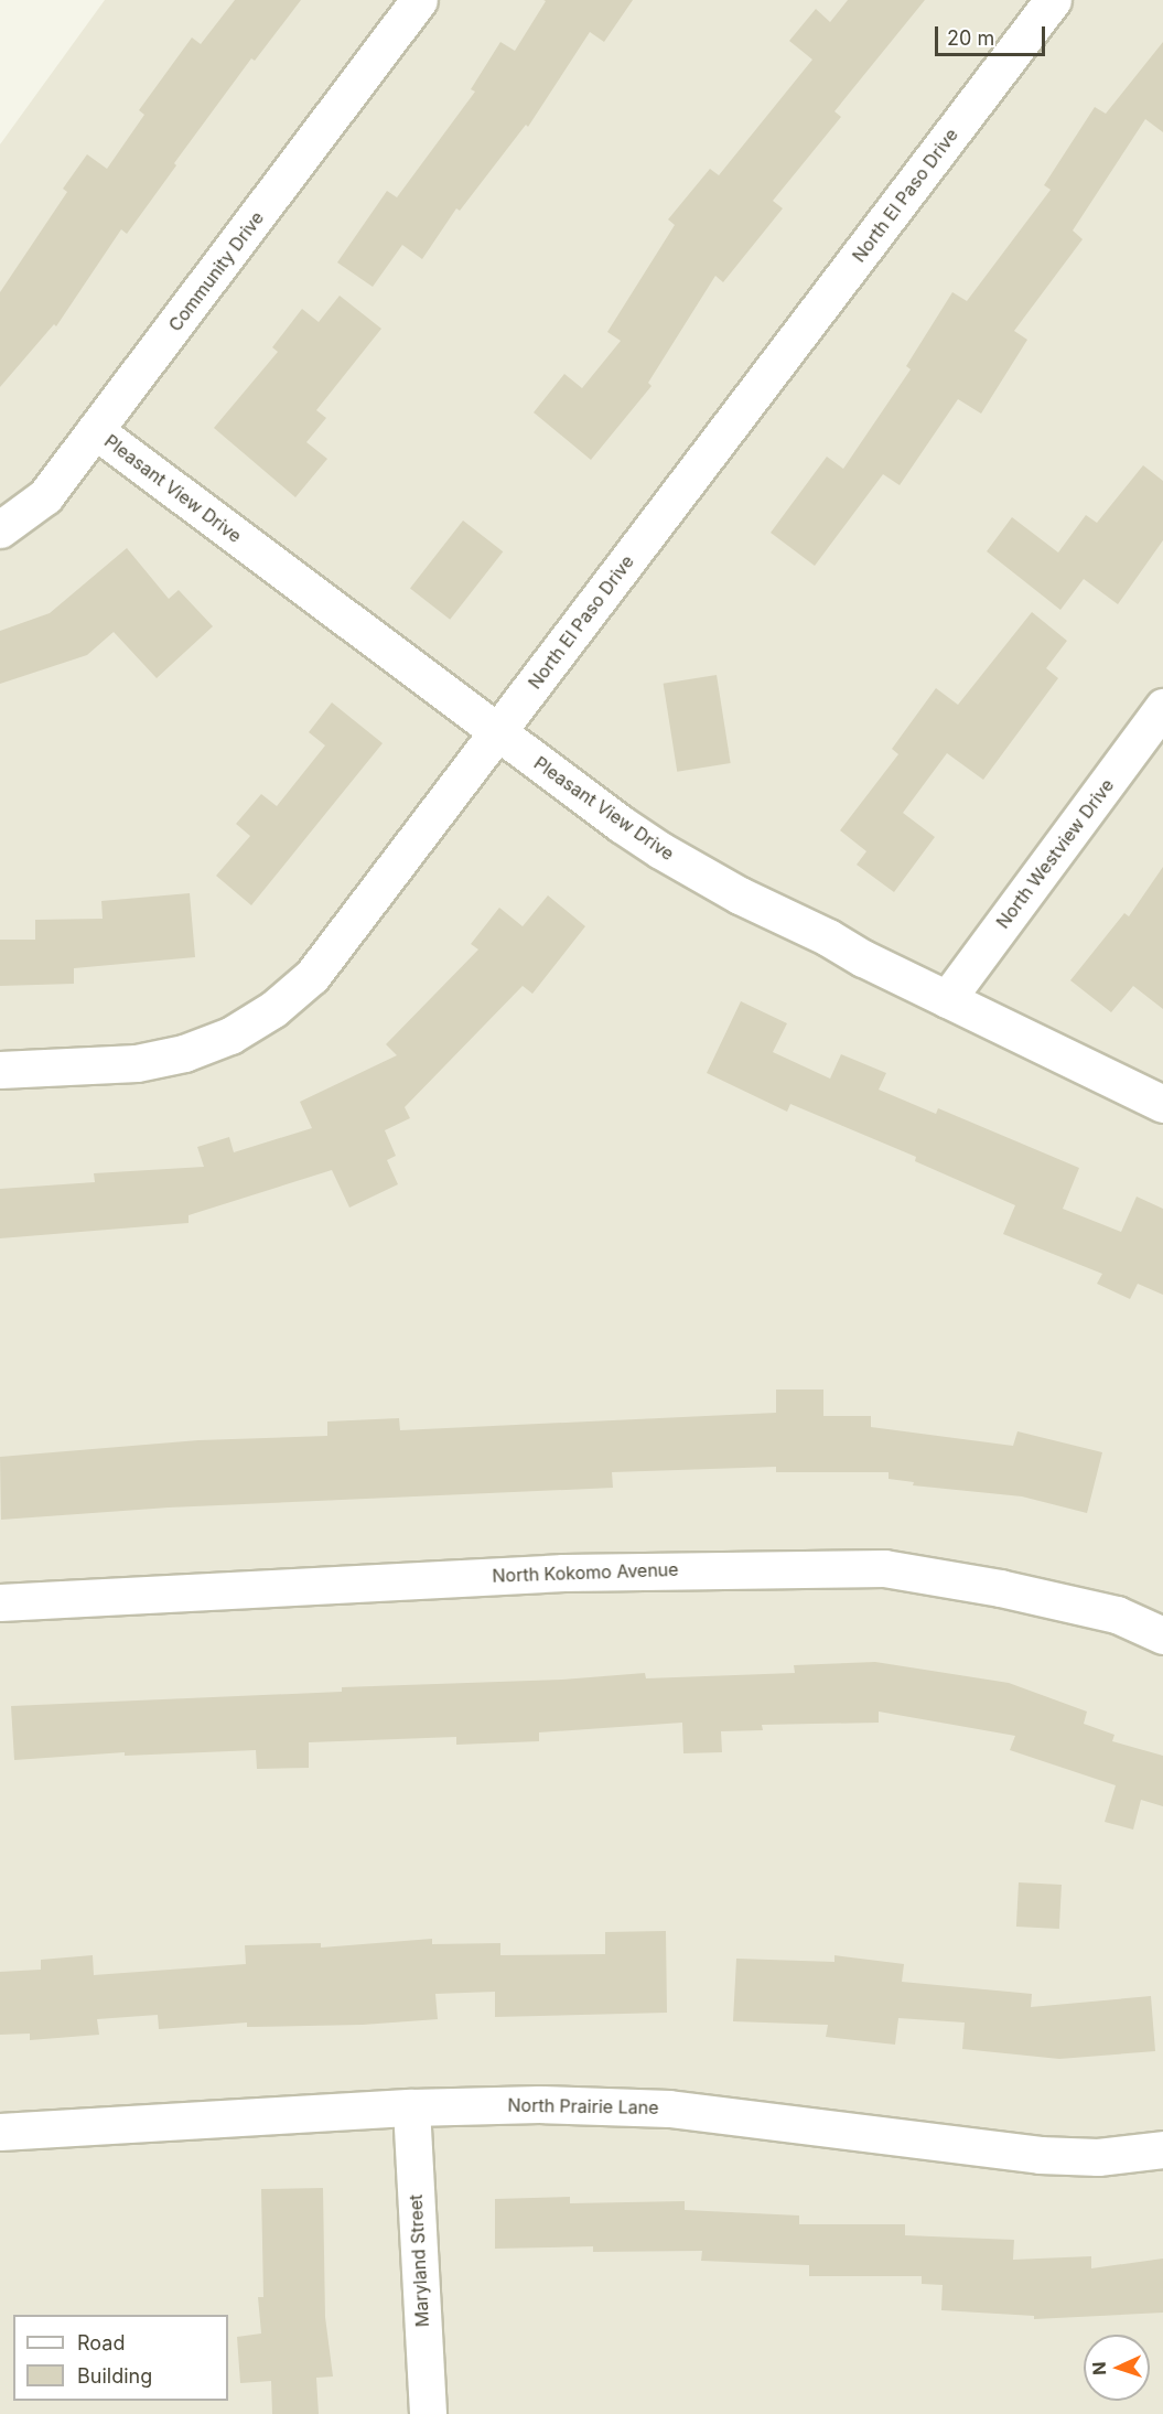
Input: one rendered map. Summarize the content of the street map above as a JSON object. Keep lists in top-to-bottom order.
{
  "streets": {
    "street": [
      "North El Paso Drive",
      "Community Drive",
      "Pleasant View Drive",
      "North Westview Drive",
      "North Kokomo Avenue",
      "North Prairie Lane",
      "Maryland Street"
    ]
  },
  "crossings": [
    ["North El Paso Drive", "Pleasant View Drive"],
    ["Community Drive", "Pleasant View Drive"],
    ["Pleasant View Drive", "North Westview Drive"],
    ["North Prairie Lane", "Maryland Street"]
  ],
  "legend": ["Road", "Building"],
  "scale_bar": "20 m",
  "north": "left"
}
